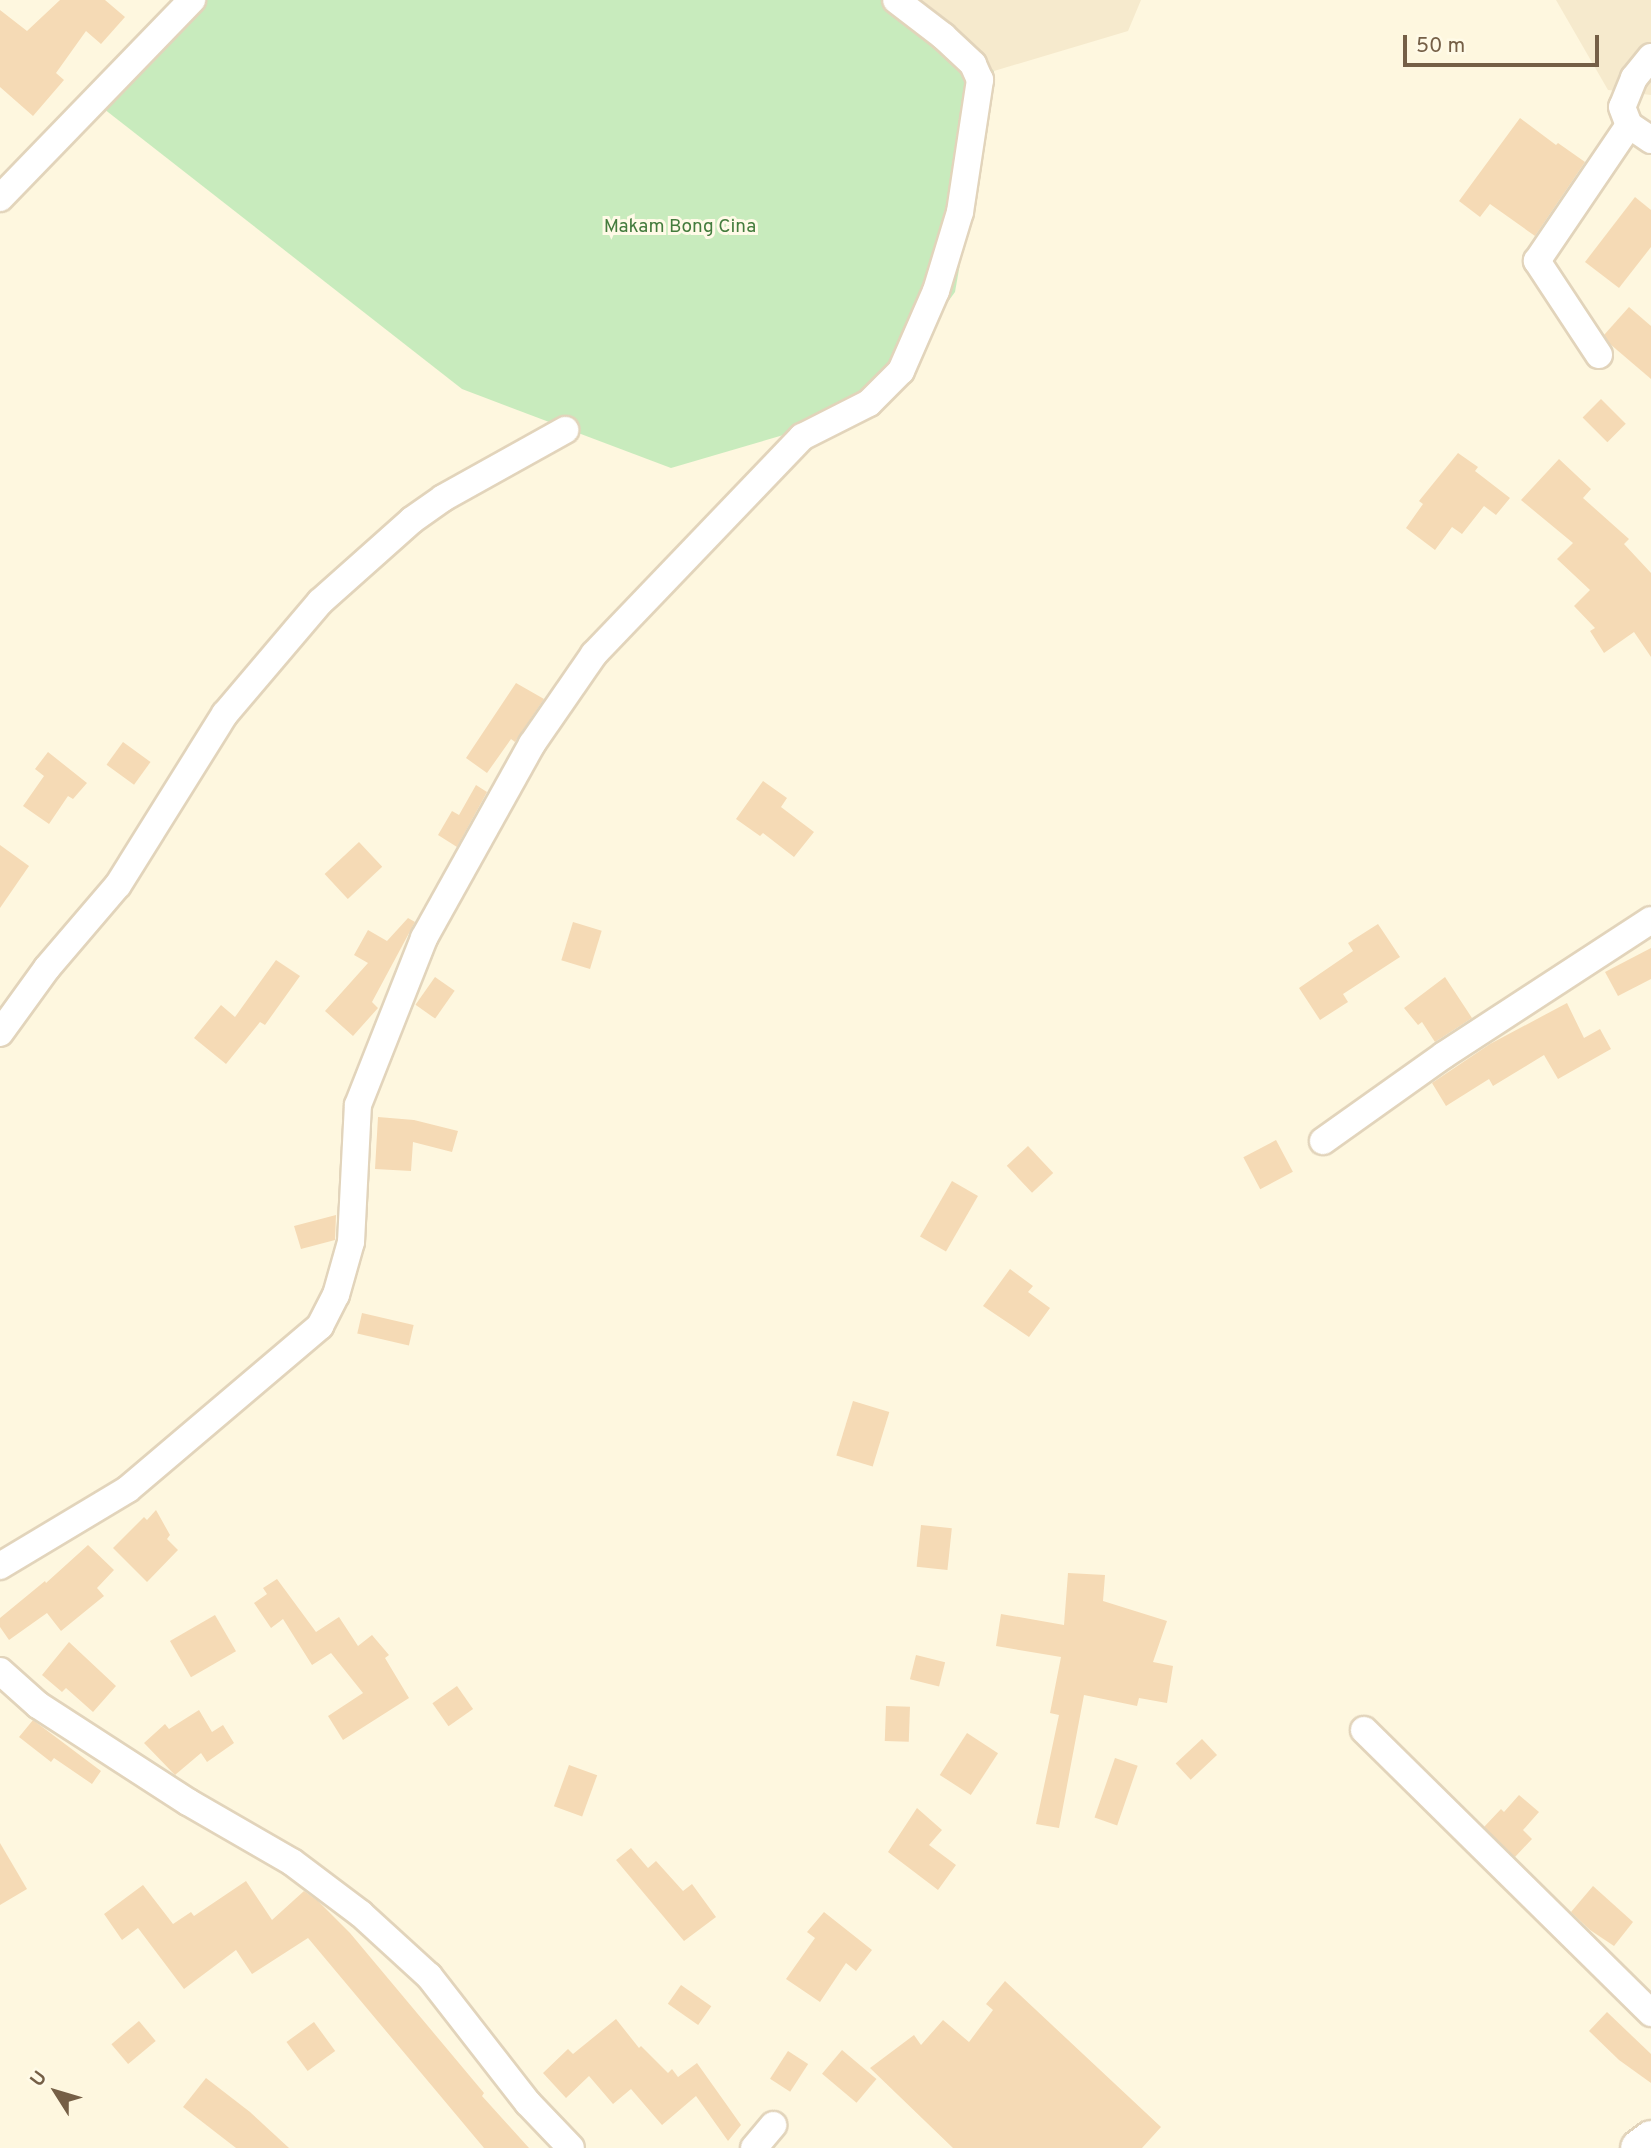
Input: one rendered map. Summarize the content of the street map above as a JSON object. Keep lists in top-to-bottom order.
{
  "parks": ["Makam Bong Cina"],
  "scale_bar": "50 m",
  "north": "top left"
}
